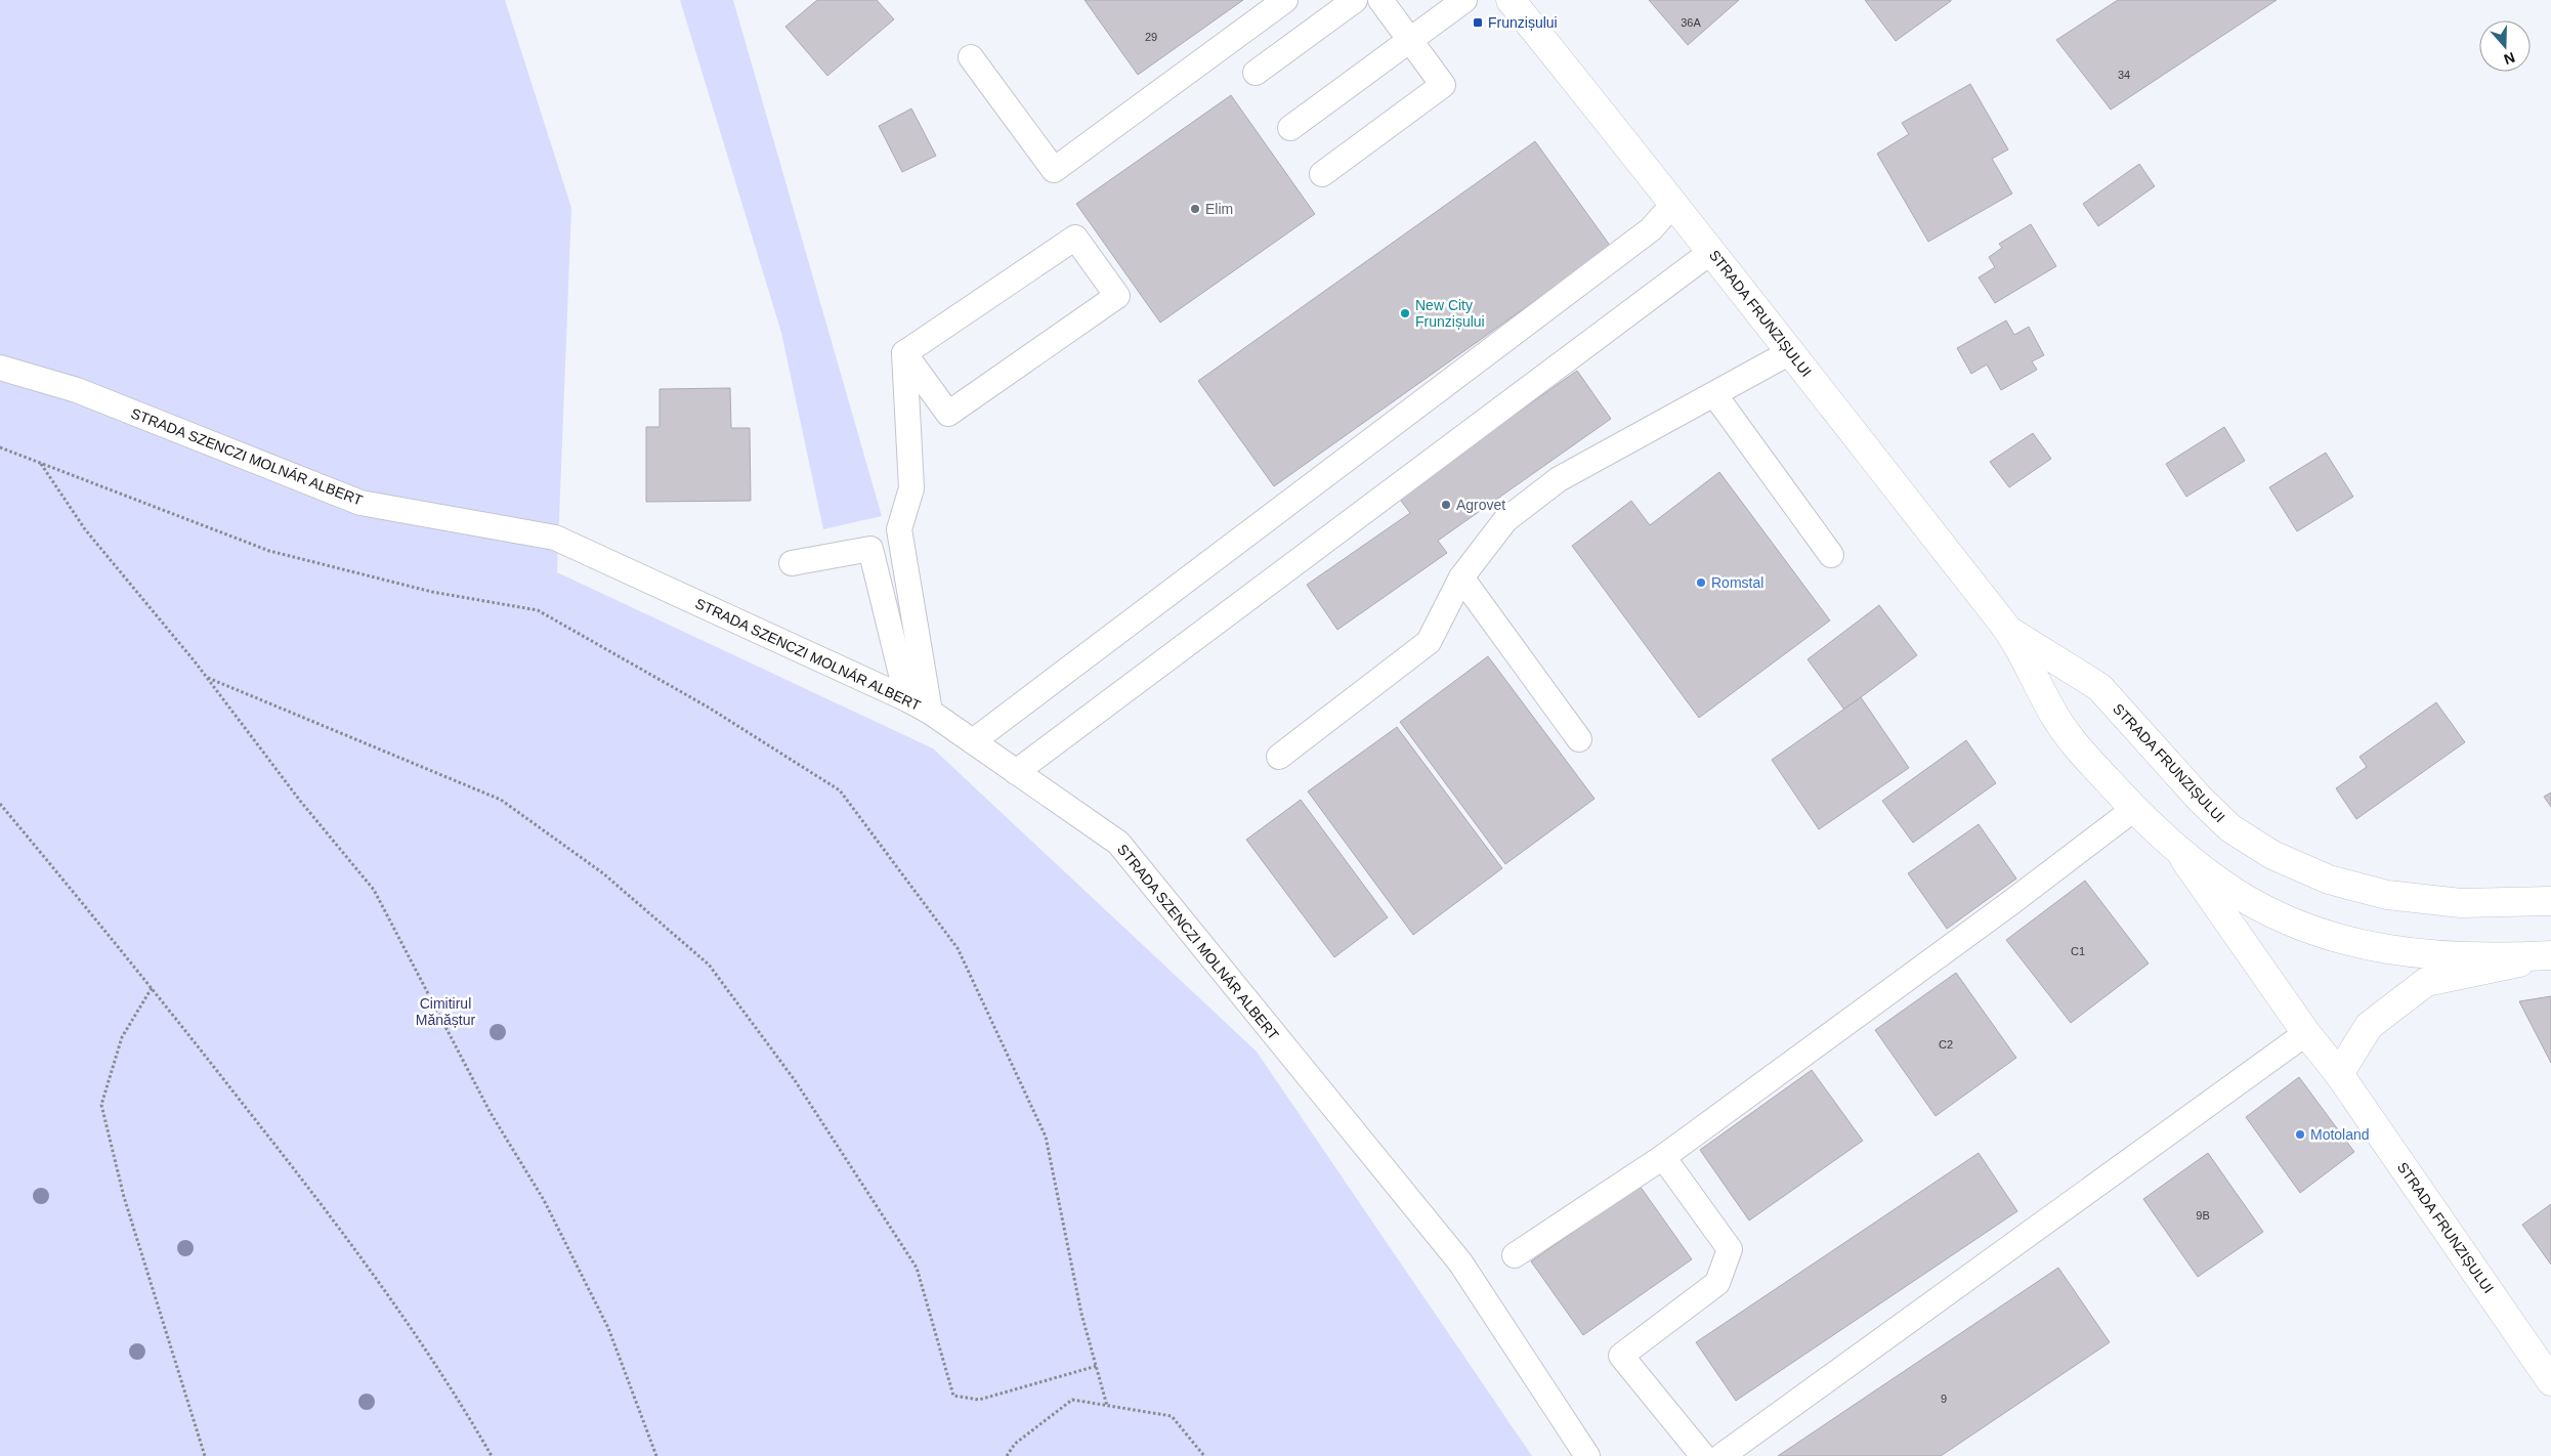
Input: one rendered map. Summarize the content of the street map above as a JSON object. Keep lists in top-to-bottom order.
{
  "streets": {
    "main road": ["STRADA FRUNZIȘULUI"],
    "lane": ["STRADA SZENCZI MOLNÁR ALBERT"]
  },
  "parks": ["Cimitirul Mănăștur"],
  "places": {
    "transit": ["Frunzișului"],
    "other": [
      "Elim",
      "New City Frunzișului",
      "Agrovet",
      "Romstal",
      "Motoland"
    ]
  },
  "house_numbers": [
    "36A",
    "29",
    "34",
    "C1",
    "C2",
    "9B",
    "9"
  ],
  "north": "bottom"
}
